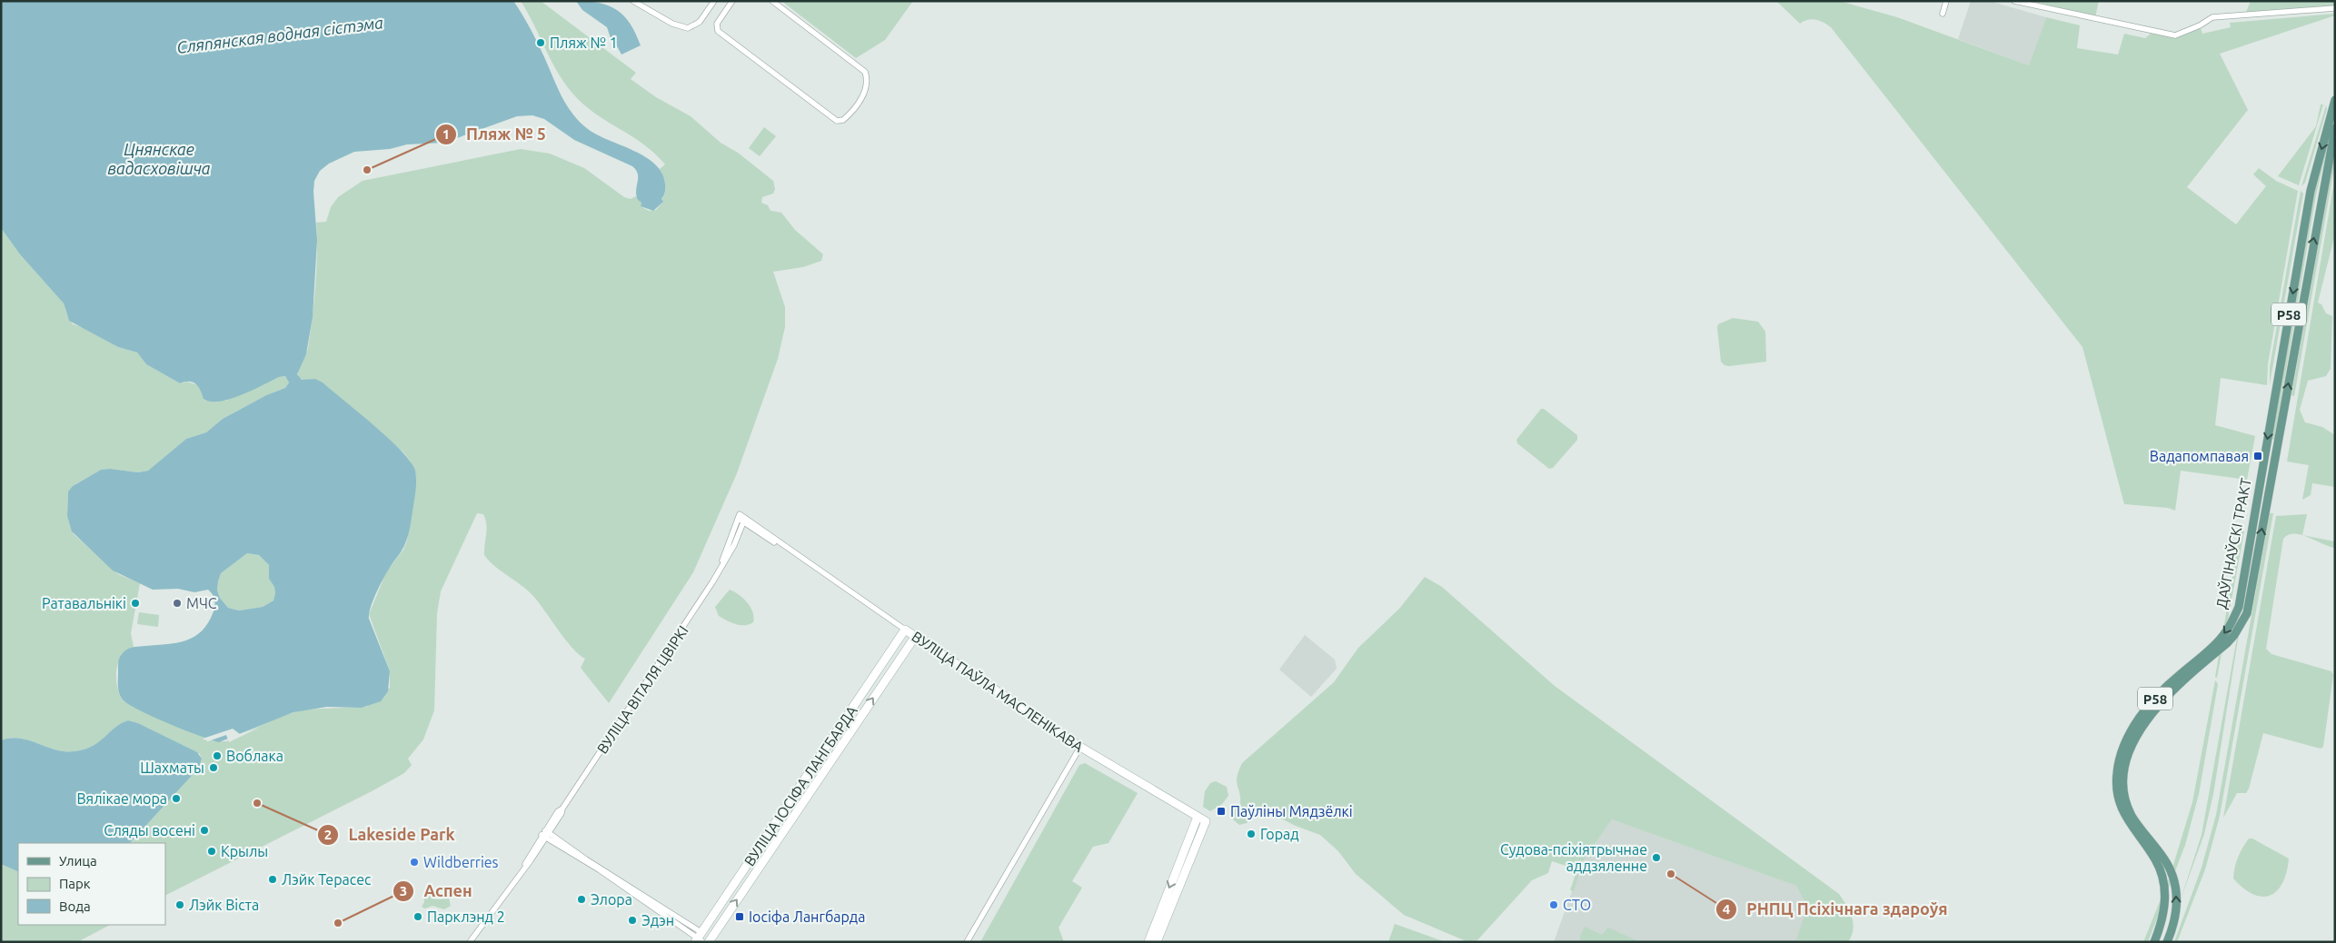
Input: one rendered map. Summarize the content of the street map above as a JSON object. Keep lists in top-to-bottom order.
{
  "streets": {
    "main road": ["Р58", "ДАЎГІНАЎСКІ ТРАКТ"],
    "street": ["ВУЛІЦА ВІТАЛЯ ЦВІРКІ", "ВУЛІЦА ПАЎЛА МАСЛЕНІКАВА", "ВУЛІЦА ІОСІФА ЛАНГБАРДА"]
  },
  "crossings": [
    ["ВУЛІЦА ВІТАЛЯ ЦВІРКІ", "ВУЛІЦА ПАЎЛА МАСЛЕНІКАВА"],
    ["ВУЛІЦА ПАЎЛА МАСЛЕНІКАВА", "ВУЛІЦА ІОСІФА ЛАНГБАРДА"]
  ],
  "water": ["Сляпянская водная сістэма", "Цнянскае вадасховішча"],
  "places": {
    "other": [
      "Пляж № 1",
      "Пляж № 5",
      "Ратавальнікі",
      "МЧС",
      "Воблака",
      "Шахматы",
      "Вялікае мора",
      "Lakeside Park",
      "Сляды восені",
      "Горад",
      "Крылы",
      "Судова-псіхіятрычнае аддзяленне",
      "Wildberries",
      "РНПЦ Псіхічнага здароўя",
      "Лэйк Терасес",
      "Элора",
      "Лэйк Вiста",
      "СТО",
      "Парклэнд 2",
      "Эдэн",
      "Аспен"
    ],
    "transit": ["Вадапомпавая", "Паўліны Мядзёлкі", "Іосіфа Лангбарда"]
  },
  "legend": ["Улица", "Парк", "Вода"]
}
